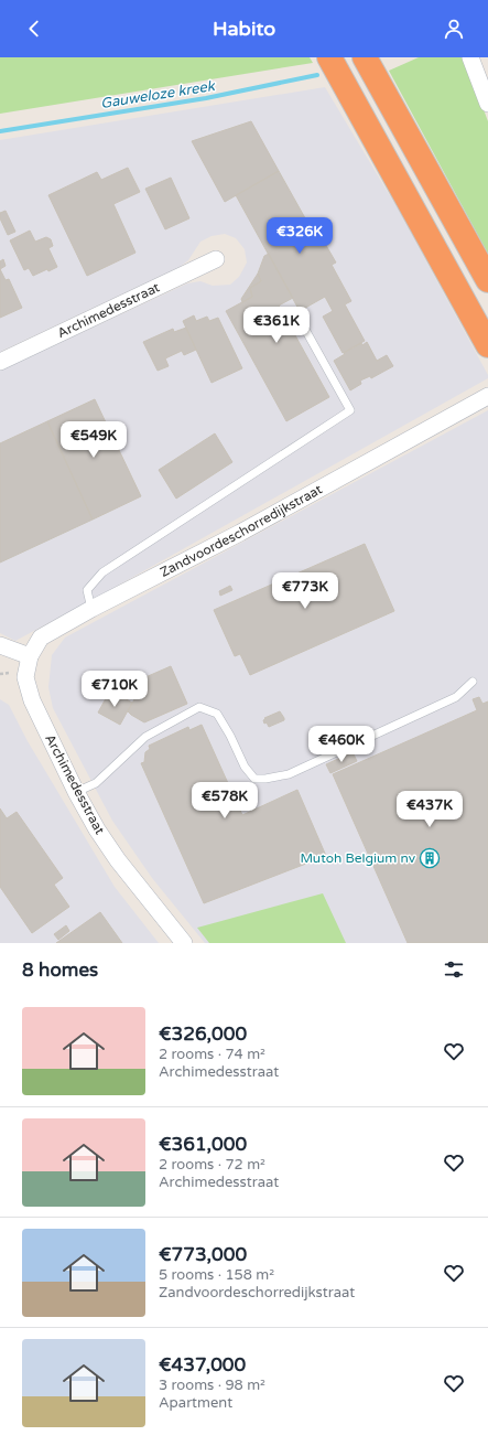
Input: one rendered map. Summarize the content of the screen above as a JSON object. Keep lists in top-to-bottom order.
{
  "streets": {
    "street": ["Archimedesstraat", "Zandvoordeschorredijkstraat"]
  },
  "crossings": [
    ["Archimedesstraat", "Zandvoordeschorredijkstraat"]
  ],
  "water": ["Gauweloze kreek"],
  "places": {
    "building": ["Mutoh Belgium nv"]
  },
  "page": {
    "header": "Habito",
    "price": [
      "€326K",
      "€361K",
      "€549K",
      "€773K",
      "€710K",
      "€460K",
      "€578K",
      "€437K"
    ],
    "heading": "8 homes",
    "list": [
      {
        "name": "€326,000",
        "note": "2 rooms · 74 m² · Archimedesstraat"
      },
      {
        "name": "€361,000",
        "note": "2 rooms · 72 m² · Archimedesstraat"
      },
      {
        "name": "€773,000",
        "note": "5 rooms · 158 m² · Zandvoordeschorredijkstraat"
      },
      {
        "name": "€437,000",
        "note": "3 rooms · 98 m² · Apartment"
      }
    ]
  }
}
